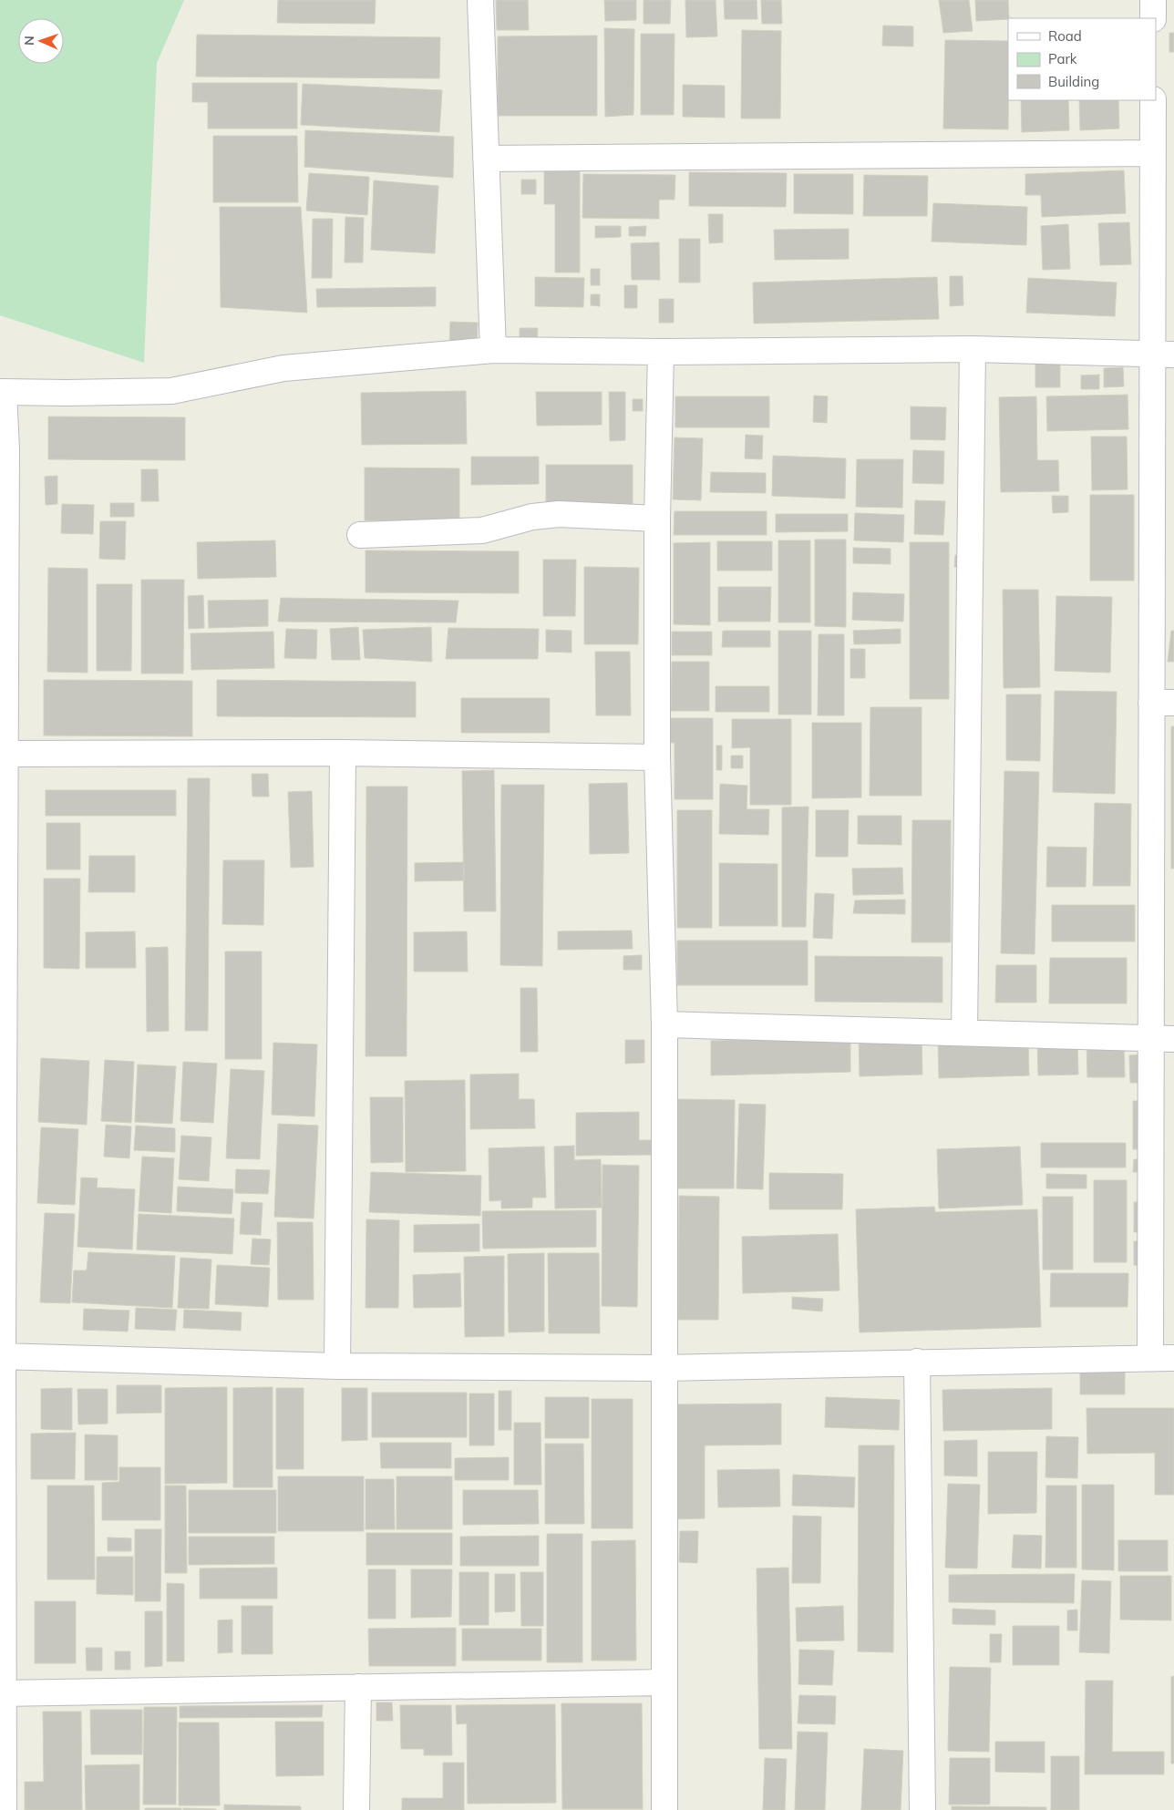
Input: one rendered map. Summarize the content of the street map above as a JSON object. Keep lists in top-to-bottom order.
{
  "legend": ["Road", "Park", "Building"],
  "north": "left"
}
